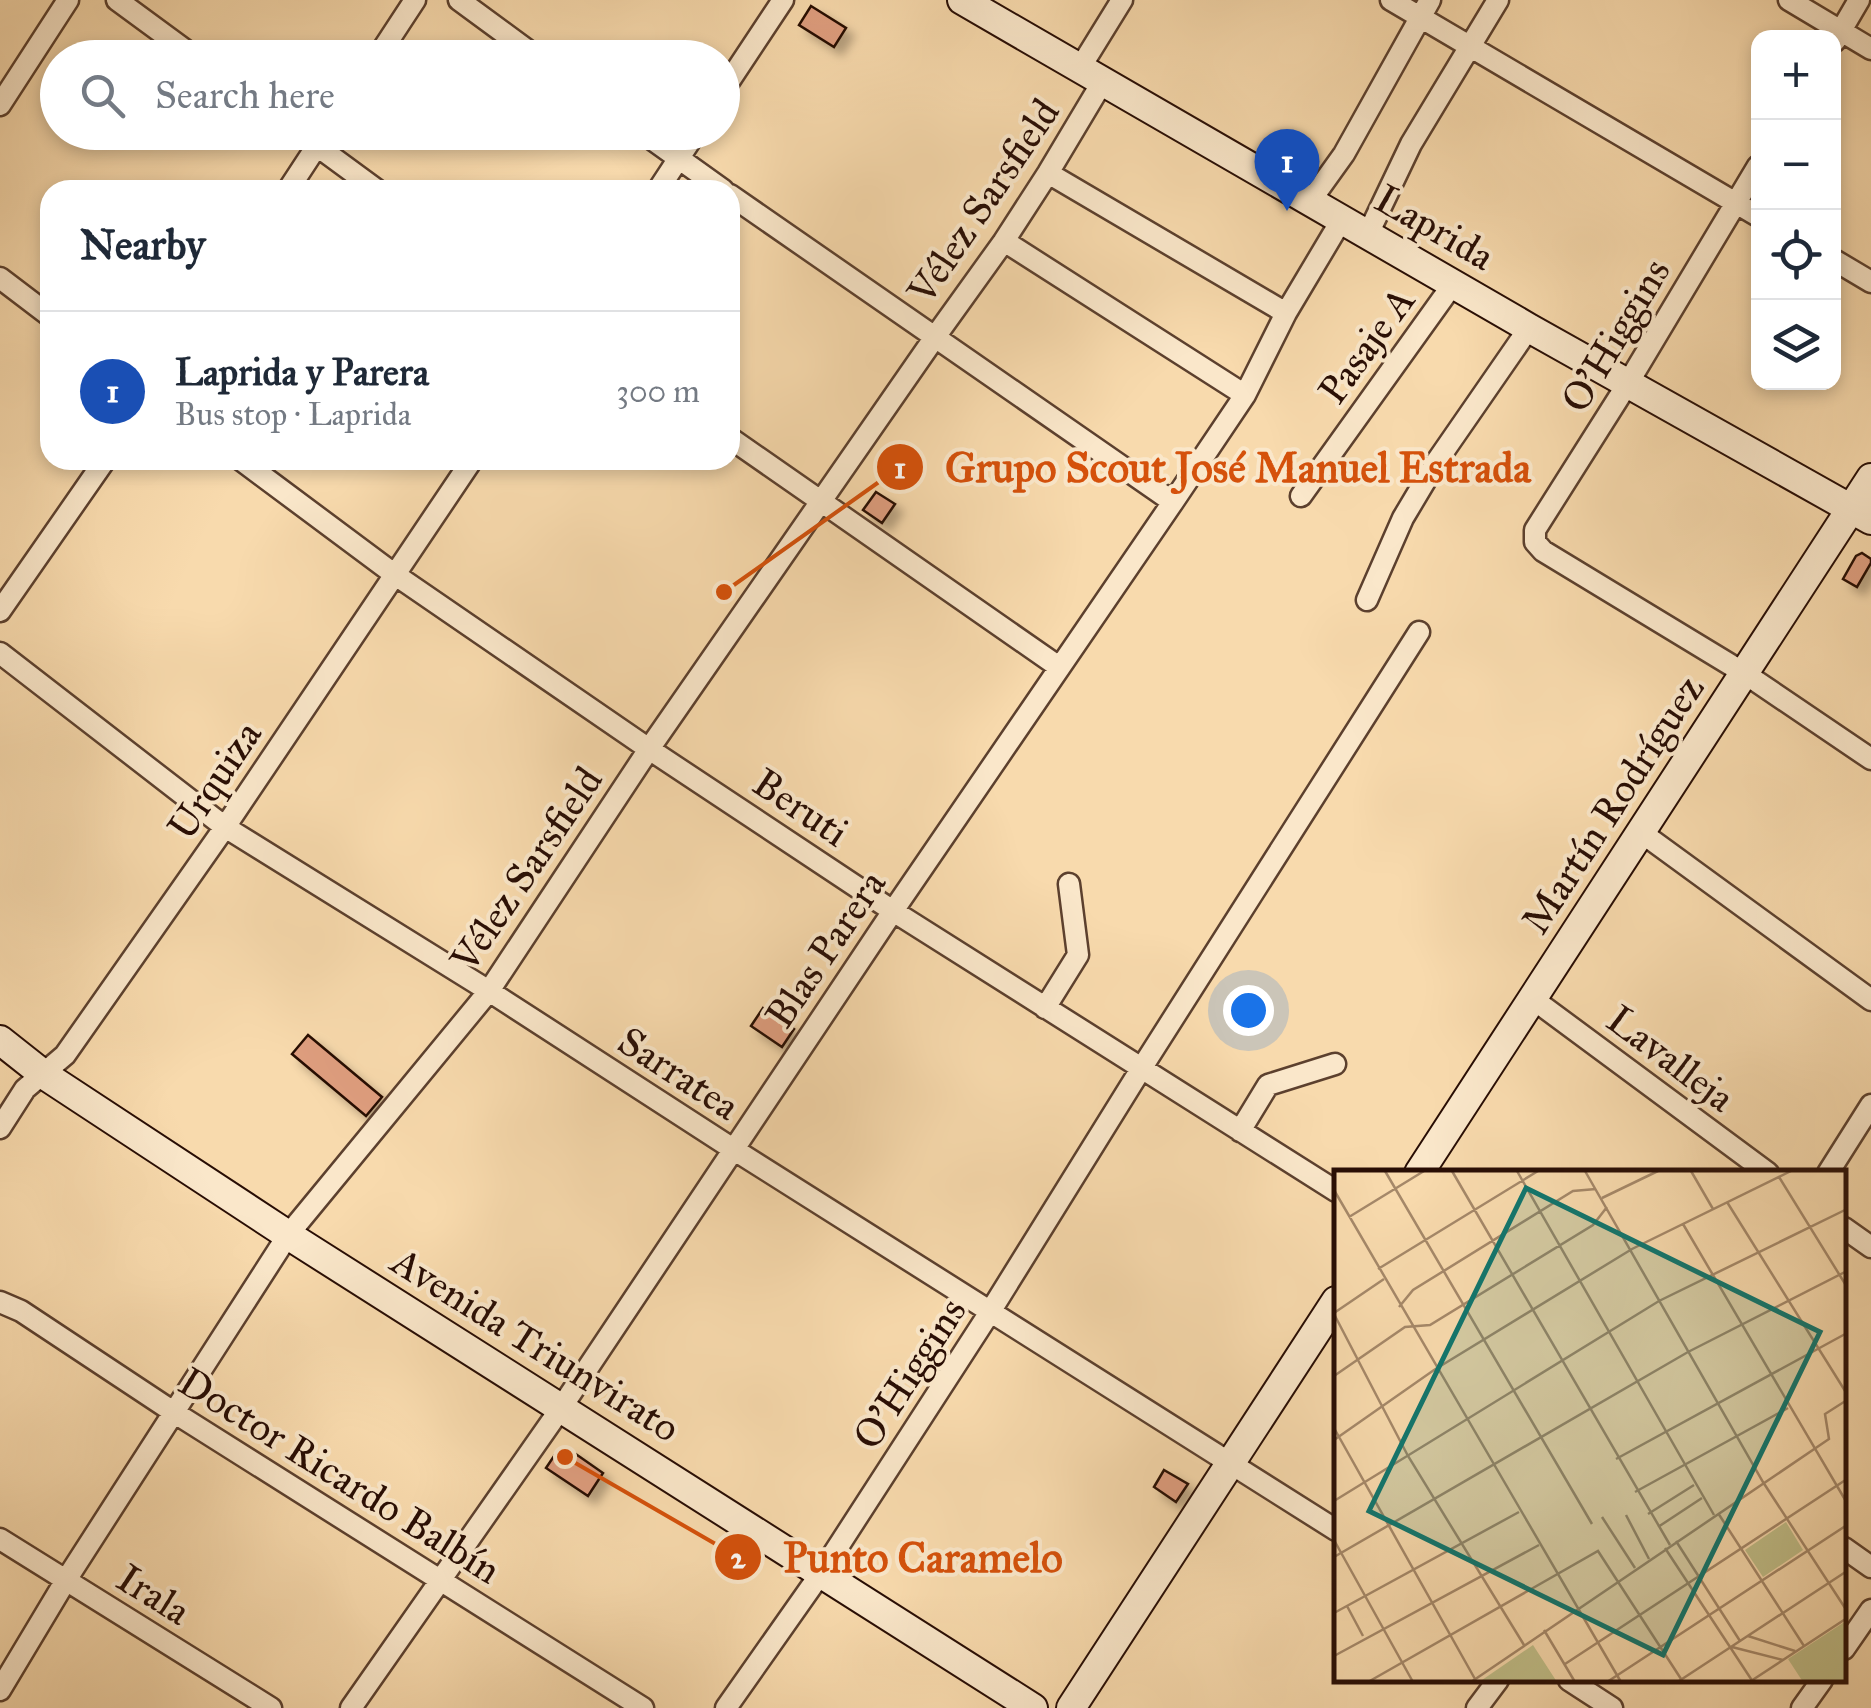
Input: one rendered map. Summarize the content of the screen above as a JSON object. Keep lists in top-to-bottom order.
{
  "streets": {
    "street": [
      "Vélez Sarsfield",
      "Laprida",
      "O'Higgins",
      "Pasaje A",
      "Urquiza",
      "Martín Rodríguez",
      "Beruti",
      "Blas Parera",
      "Lavalleja",
      "Sarratea",
      "Avenida Triunvirato",
      "Doctor Ricardo Balbín",
      "Irala"
    ]
  },
  "crossings": [
    ["Vélez Sarsfield", "Laprida"],
    ["Vélez Sarsfield", "Beruti"],
    ["Vélez Sarsfield", "Sarratea"],
    ["Vélez Sarsfield", "Avenida Triunvirato"],
    ["Vélez Sarsfield", "Doctor Ricardo Balbín"],
    ["Vélez Sarsfield", "Irala"],
    ["Laprida", "O'Higgins"],
    ["Laprida", "Pasaje A"],
    ["Laprida", "Martín Rodríguez"],
    ["Laprida", "Blas Parera"],
    ["O'Higgins", "Martín Rodríguez"],
    ["O'Higgins", "Beruti"],
    ["O'Higgins", "Sarratea"],
    ["O'Higgins", "Avenida Triunvirato"],
    ["Urquiza", "Beruti"],
    ["Urquiza", "Sarratea"],
    ["Urquiza", "Avenida Triunvirato"],
    ["Martín Rodríguez", "Lavalleja"],
    ["Beruti", "Blas Parera"],
    ["Blas Parera", "Sarratea"],
    ["Blas Parera", "Avenida Triunvirato"],
    ["Blas Parera", "Doctor Ricardo Balbín"]
  ],
  "places": ["Grupo Scout José Manuel Estrada", "Punto Caramelo"],
  "page": {
    "map_buttons": ["+", "−"],
    "search": "Search here",
    "pins": "1",
    "heading": "Nearby",
    "list": [
      {
        "mark": "1",
        "name": "Laprida y Parera",
        "note": "Bus stop · Laprida",
        "value": "300 m"
      }
    ]
  }
}
